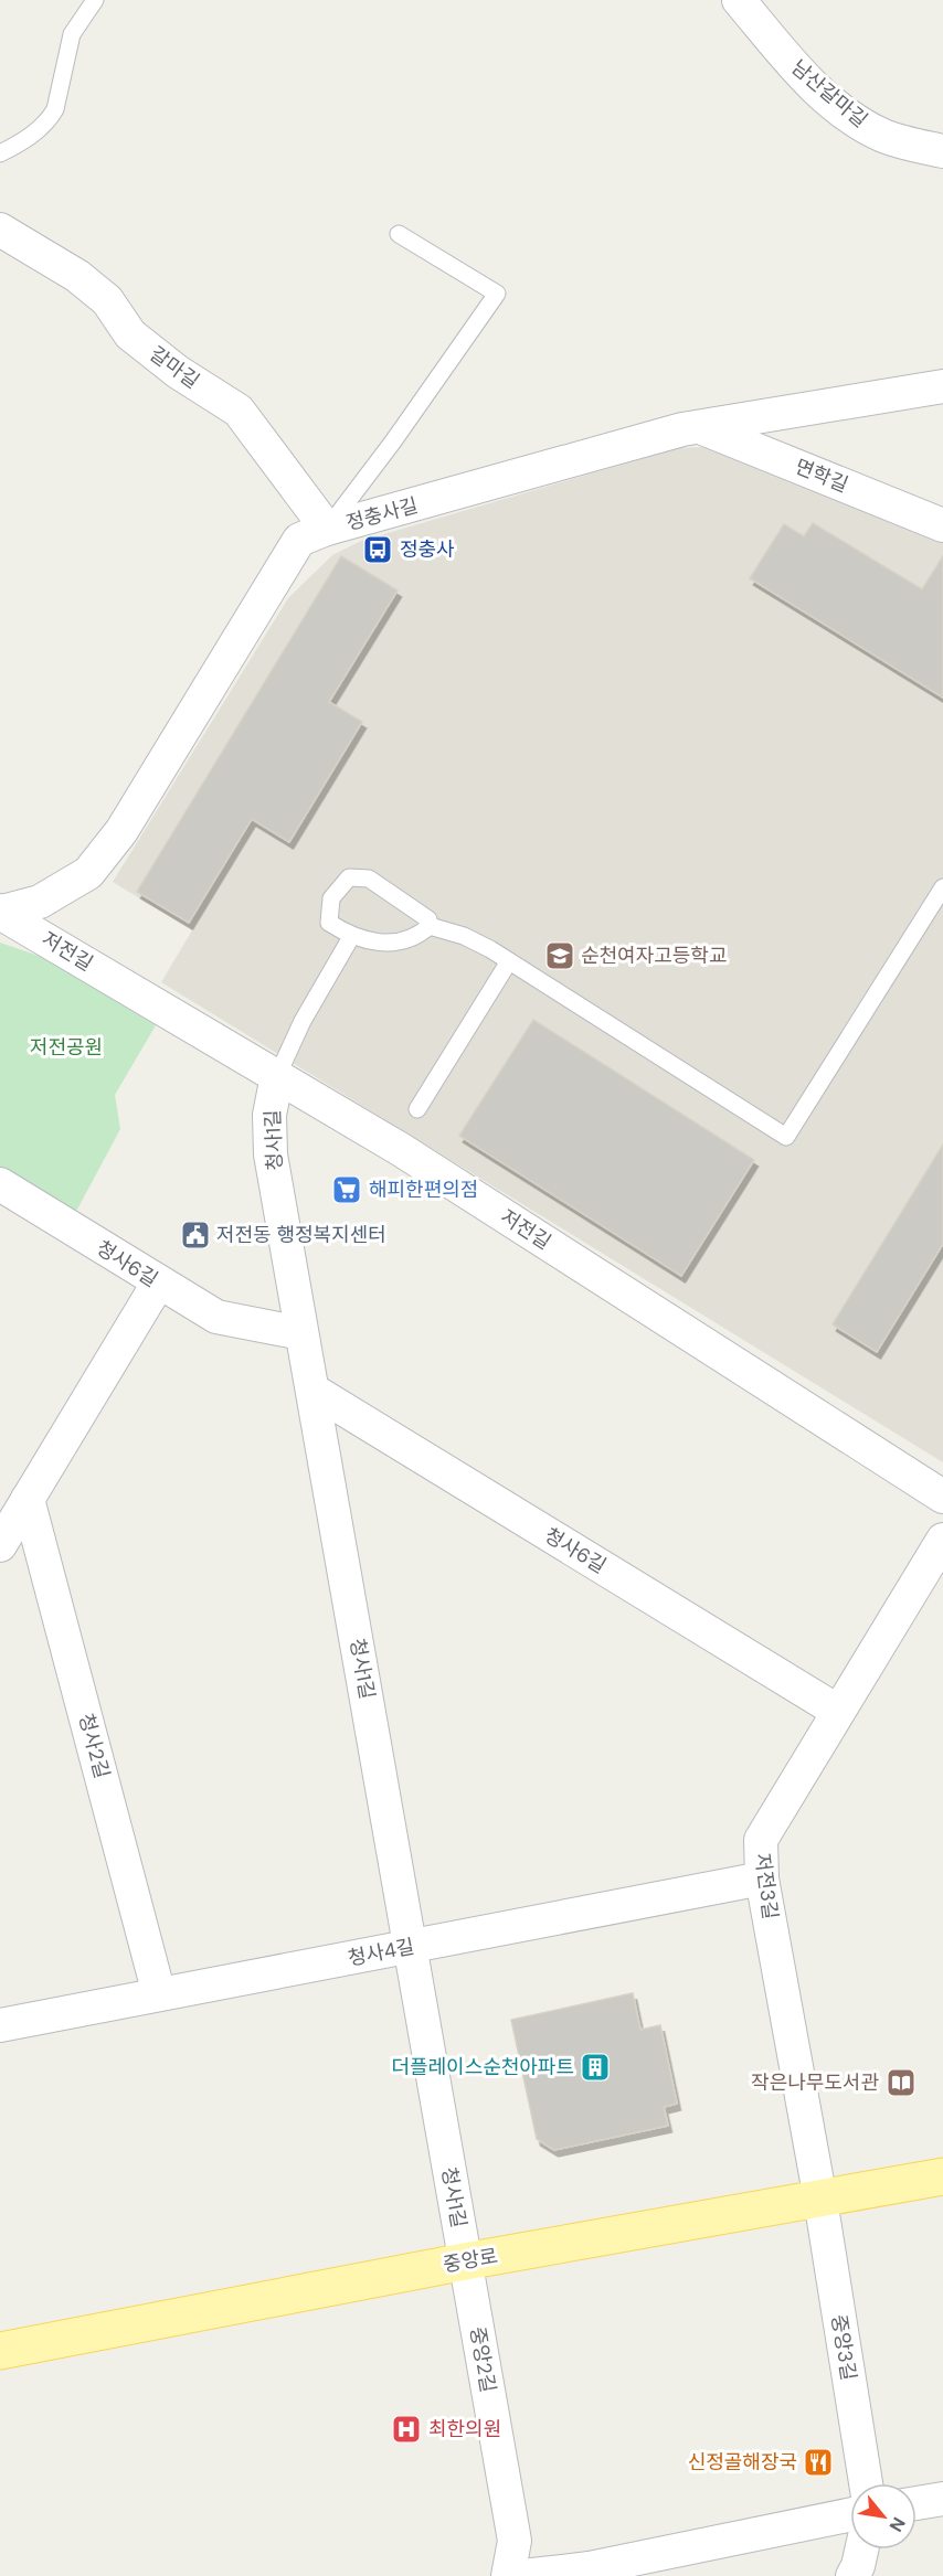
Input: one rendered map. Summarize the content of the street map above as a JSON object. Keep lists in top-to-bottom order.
{
  "streets": {
    "main road": ["중앙로"],
    "street": [
      "남산갈마길",
      "갈마길",
      "면학길",
      "정충사길",
      "저전길",
      "청사1길",
      "청사6길",
      "청사2길",
      "저전3길",
      "청사4길",
      "중앙3길",
      "중앙2길"
    ]
  },
  "crossings": [
    ["갈마길", "정충사길"],
    ["면학길", "정충사길"],
    ["정충사길", "저전길"],
    ["저전길", "청사1길"],
    ["청사1길", "청사6길"],
    ["청사1길", "청사4길"],
    ["청사1길", "중앙로"],
    ["청사1길", "중앙2길"],
    ["청사6길", "저전3길"],
    ["청사2길", "청사4길"],
    ["저전3길", "청사4길"],
    ["저전3길", "중앙로"],
    ["저전3길", "중앙3길"],
    ["중앙로", "중앙3길"],
    ["중앙로", "중앙2길"]
  ],
  "parks": ["저전공원"],
  "places": {
    "bus stop": ["정충사"],
    "school or university": ["순천여자고등학교"],
    "supermarket": ["해피한편의점"],
    "public building": ["저전동 행정복지센터"],
    "building": ["더플레이스순천아파트"],
    "library": ["작은나무도서관"],
    "hospital": ["최한의원"],
    "restaurant": ["신정골해장국"]
  },
  "north": "bottom right"
}
